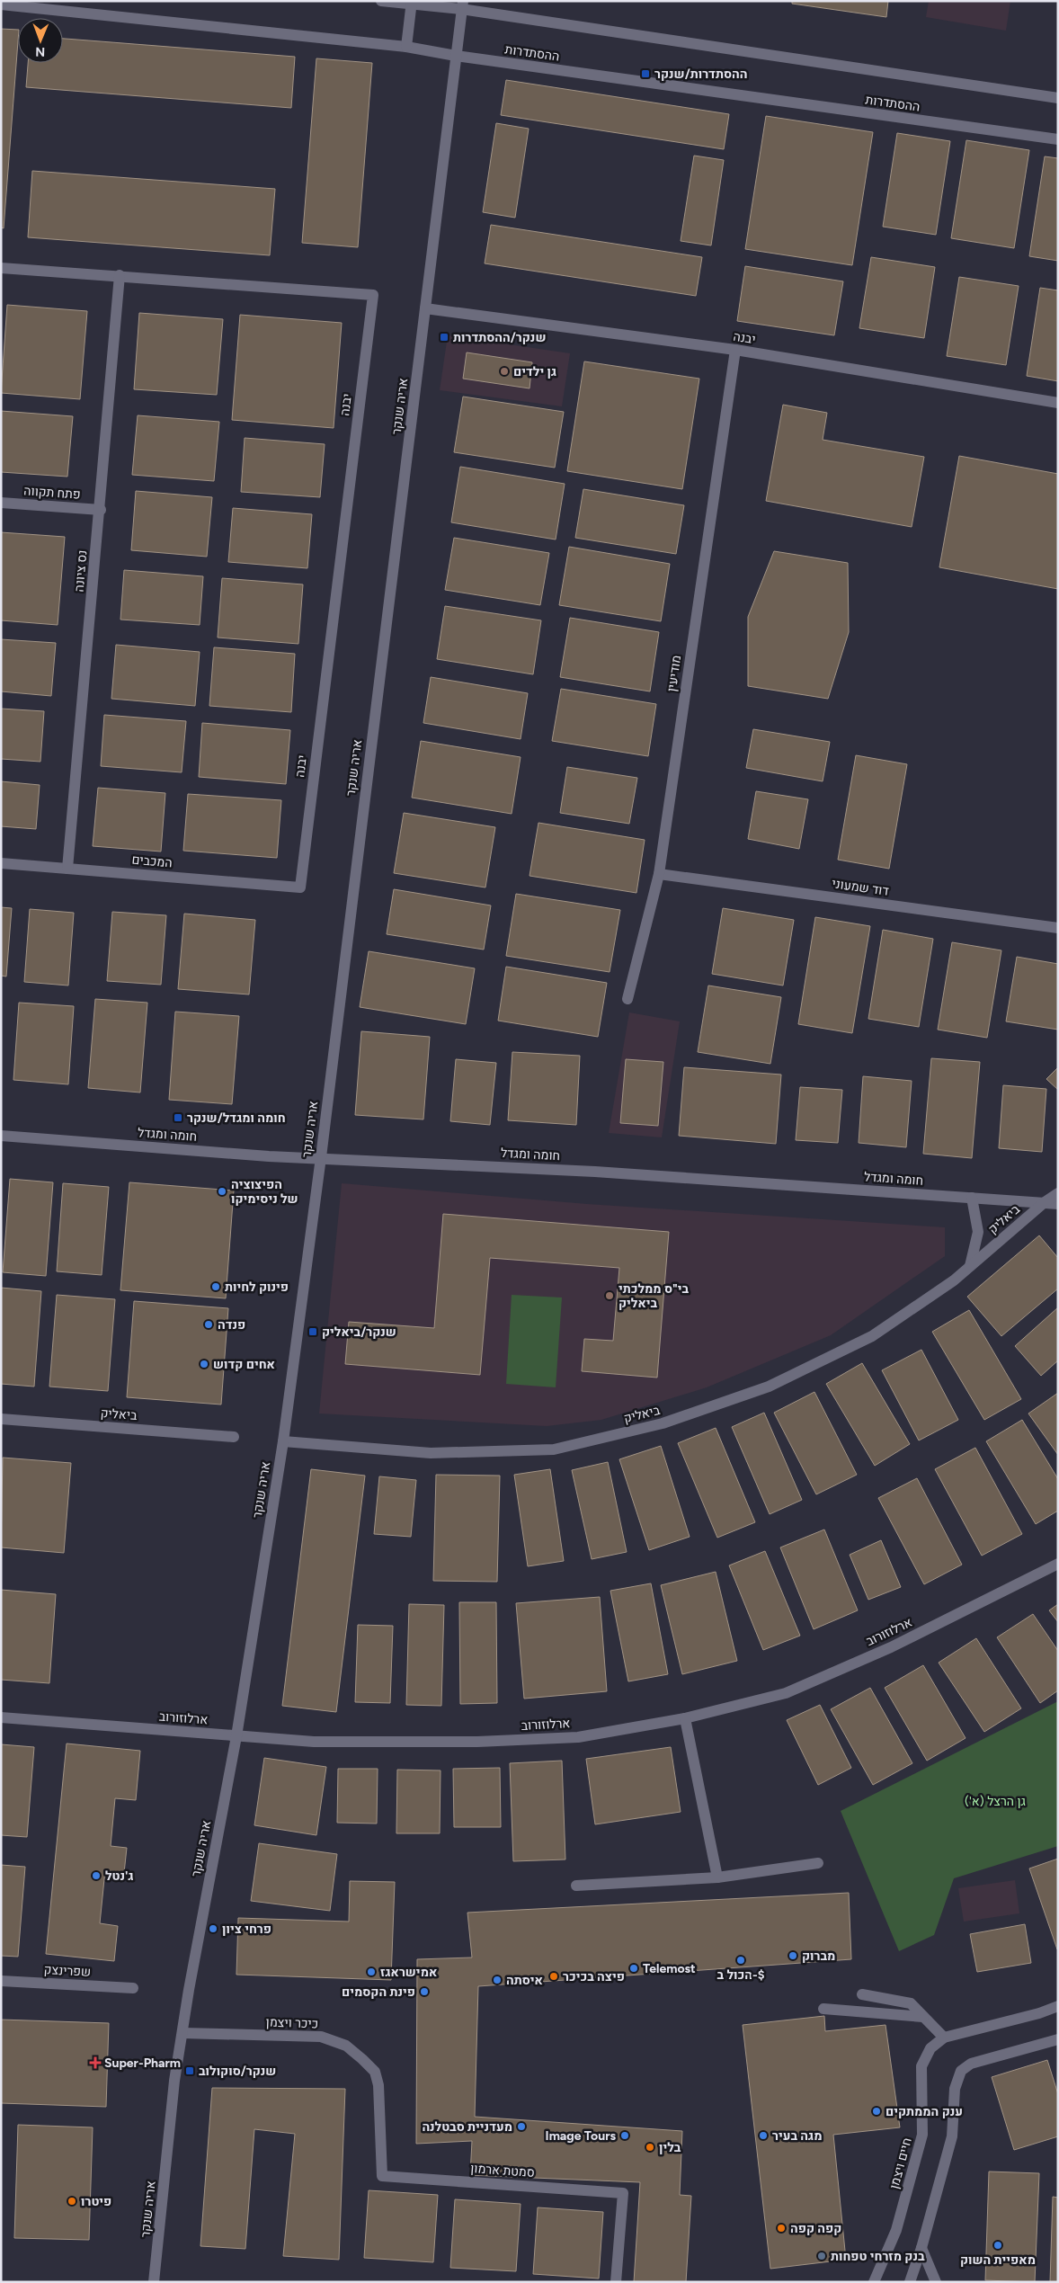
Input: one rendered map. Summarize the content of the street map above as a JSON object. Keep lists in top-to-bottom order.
{
  "streets": {
    "street": [
      "ההסתדרות",
      "יבנה",
      "אריה שנקר",
      "פתח תקווה",
      "נס ציונה",
      "מודיעין",
      "המכבים",
      "דוד שמעוני",
      "חומה ומגדל",
      "ביאליק",
      "ארלוזורוב",
      "שפרינצק",
      "כיכר ויצמן",
      "חיים ויצמן",
      "סמטת ארמון"
    ]
  },
  "crossings": [
    ["ההסתדרות", "אריה שנקר"],
    ["יבנה", "אריה שנקר"],
    ["יבנה", "נס ציונה"],
    ["יבנה", "מודיעין"],
    ["יבנה", "המכבים"],
    ["אריה שנקר", "חומה ומגדל"],
    ["אריה שנקר", "ביאליק"],
    ["אריה שנקר", "ארלוזורוב"],
    ["אריה שנקר", "כיכר ויצמן"],
    ["פתח תקווה", "נס ציונה"],
    ["נס ציונה", "המכבים"],
    ["מודיעין", "דוד שמעוני"],
    ["חומה ומגדל", "ביאליק"],
    ["כיכר ויצמן", "סמטת ארמון"]
  ],
  "parks": ["גן הרצל (א')"],
  "places": {
    "transit": [
      "ההסתדרות/שנקר",
      "שנקר/ההסתדרות",
      "חומה ומגדל/שנקר",
      "שנקר/ביאליק",
      "שנקר/סוקולוב"
    ],
    "other": [
      "גן ילדים",
      "הפיצוציה של ניסימיקו",
      "פינוק לחיות",
      "בי\"ס ממלכתי ביאליק",
      "פנדה",
      "אחים קדוש",
      "ג'נטל",
      "פרחי ציון",
      "מברוק",
      "הכול ב-$",
      "Telemost",
      "אמישראגז",
      "פיצה בכיכר",
      "איסתה",
      "פינת הקסמים",
      "ענק הממתקים",
      "מעדניית סבטלנה",
      "Image Tours",
      "מגה בעיר",
      "בלין",
      "פיטרו",
      "קפה קפה",
      "מאפיית השוק",
      "בנק מזרחי טפחות"
    ],
    "health": ["Super-Pharm"]
  },
  "north": "bottom"
}
